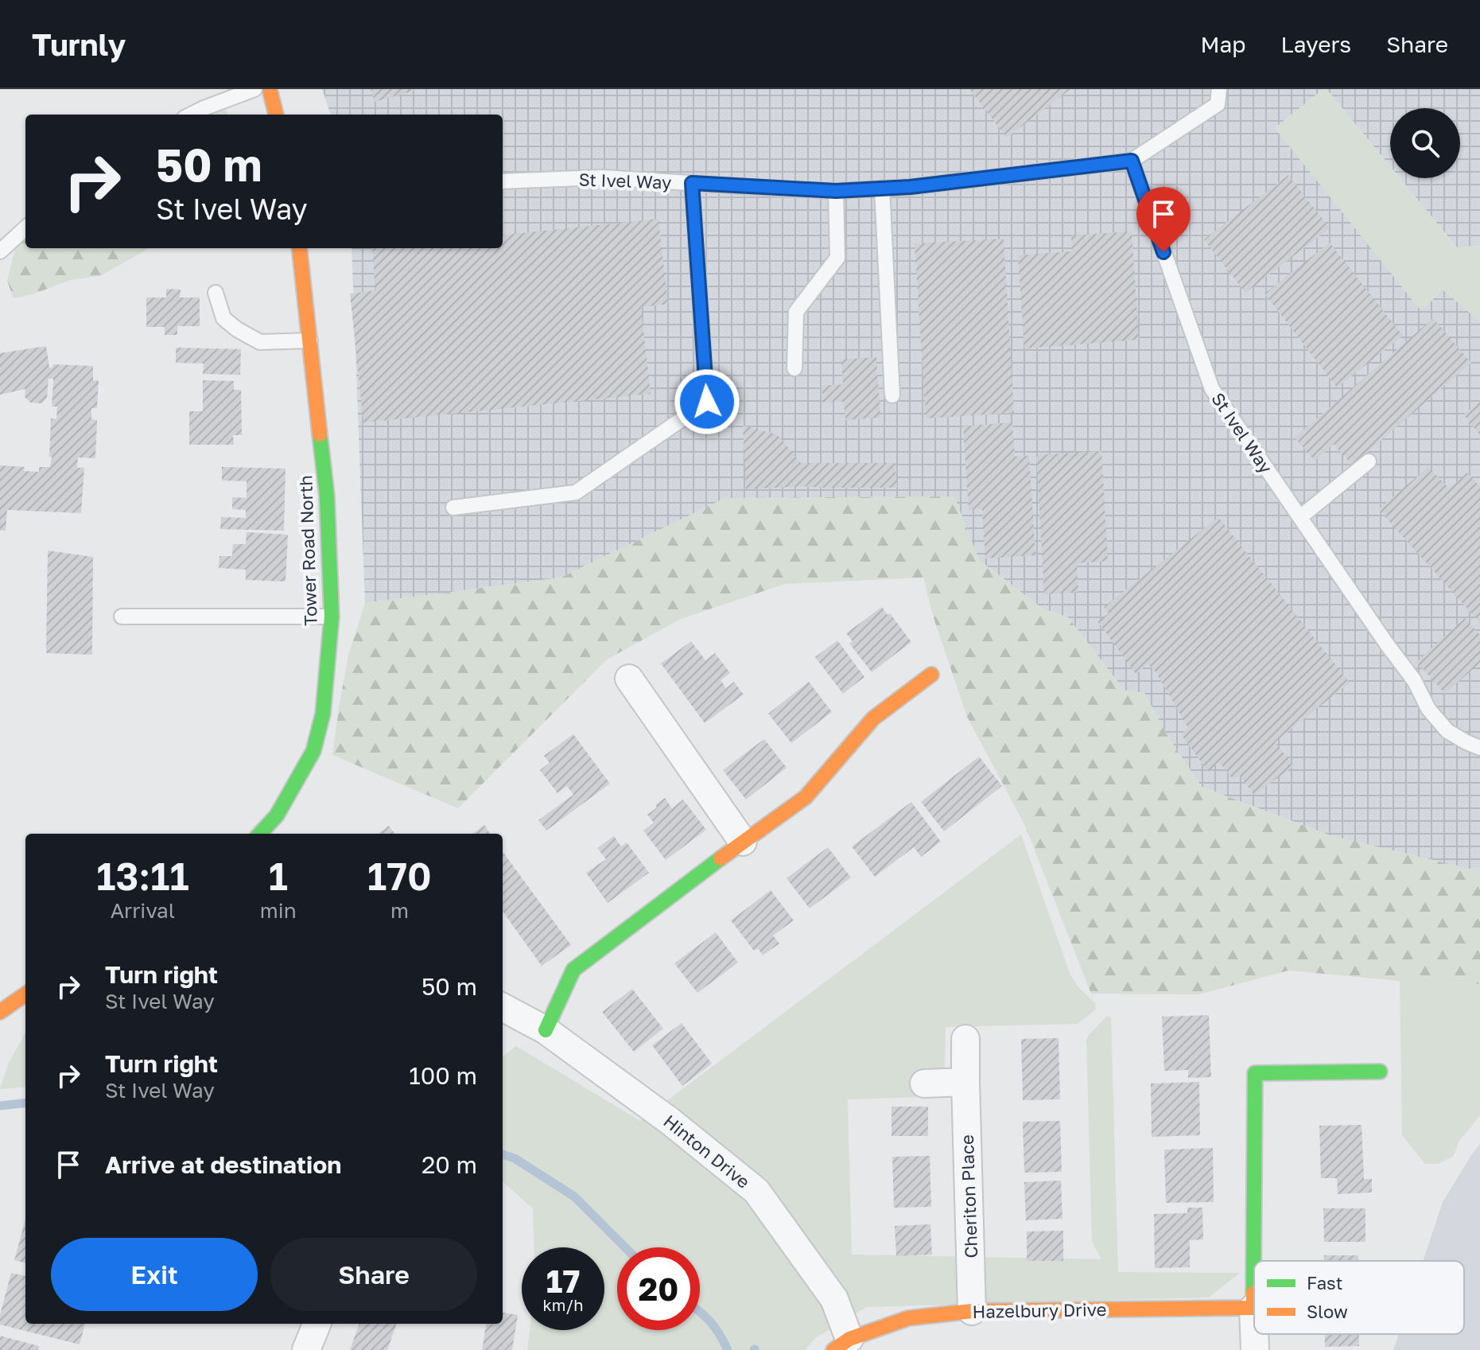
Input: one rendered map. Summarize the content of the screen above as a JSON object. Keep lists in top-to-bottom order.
{
  "streets": {
    "street": [
      "Tower Road North",
      "Hinton Drive",
      "Cheriton Place",
      "Hazelbury Drive"
    ],
    "lane": ["St Ivel Way"]
  },
  "crossings": [
    ["Hinton Drive", "Hazelbury Drive"],
    ["Cheriton Place", "Hazelbury Drive"]
  ],
  "legend": ["Fast", "Slow"],
  "page": {
    "header": "Turnly",
    "nav": ["Map", "Layers", "Share"],
    "turn": ["50 m", "St Ivel Way"],
    "eta": [
      "13:11",
      "Arrival",
      "1",
      "min",
      "170",
      "m"
    ],
    "list": [
      {
        "name": "Turn right",
        "note": "St Ivel Way",
        "value": "50 m"
      },
      {
        "name": "Turn right",
        "note": "St Ivel Way",
        "value": "100 m"
      },
      {
        "name": "Arrive at destination",
        "value": "20 m"
      }
    ],
    "buttons": ["Exit", "Share"],
    "speed": "17 km/h",
    "limit": "20"
  }
}
